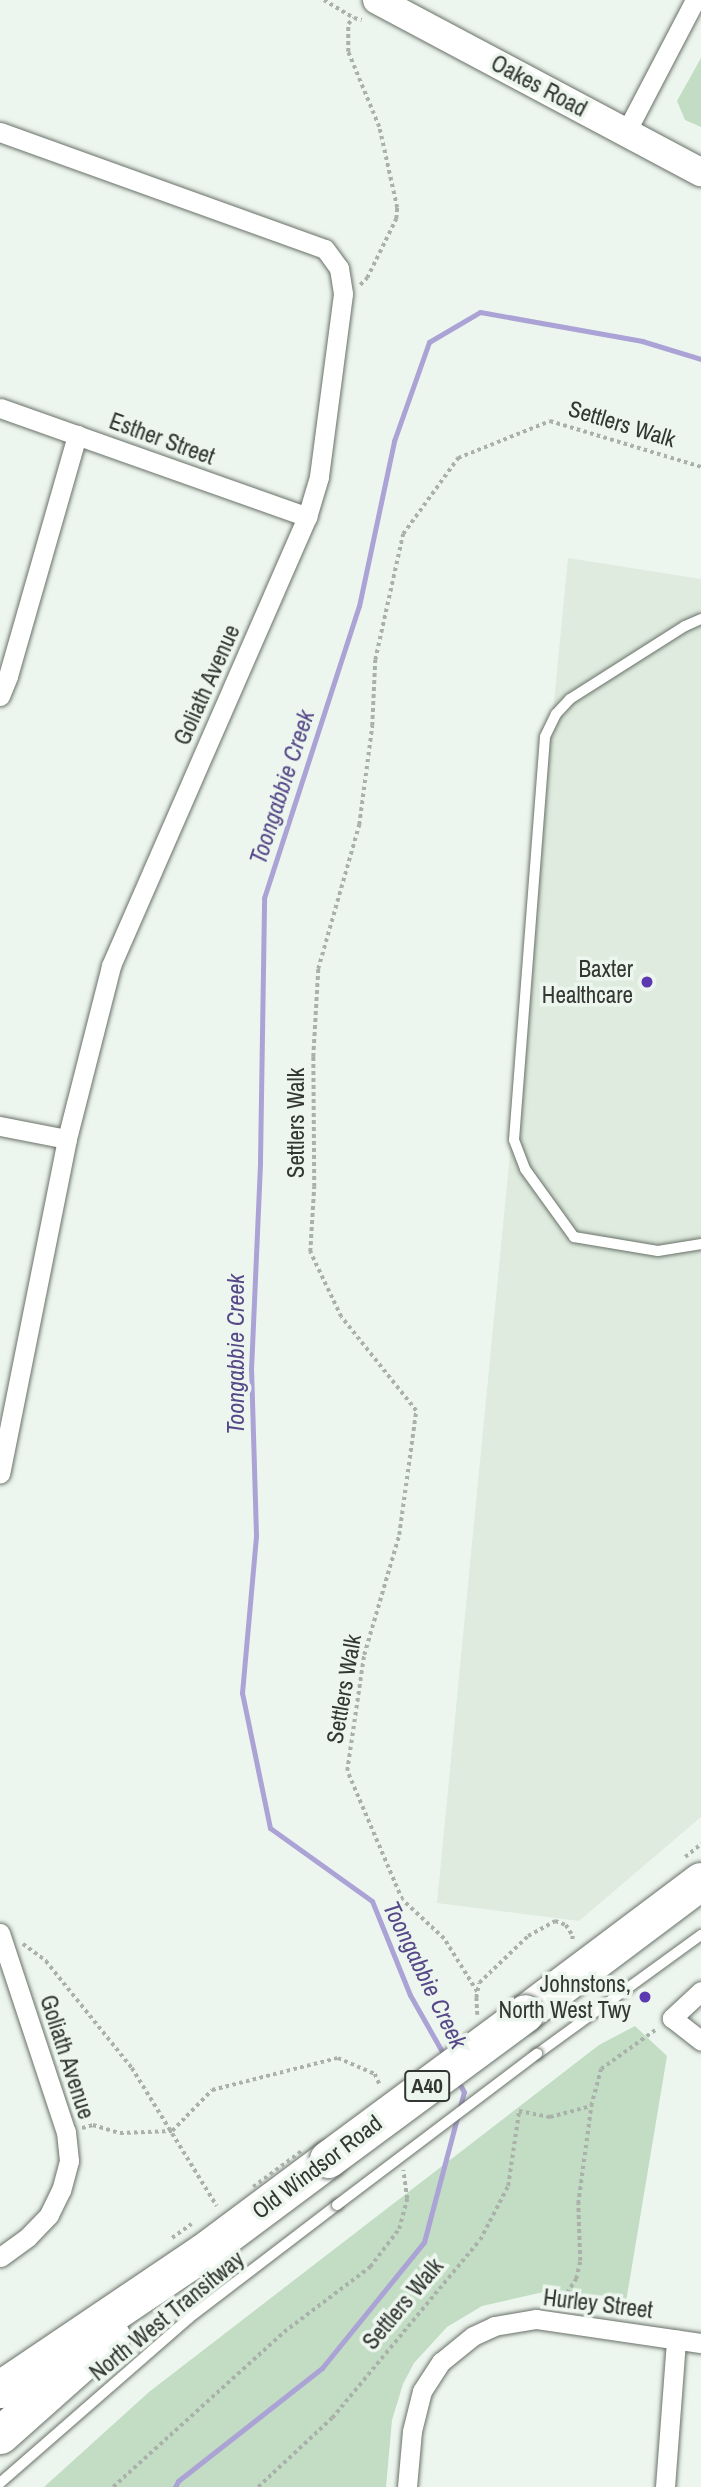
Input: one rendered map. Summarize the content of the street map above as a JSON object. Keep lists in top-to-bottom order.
{
  "streets": {
    "highway": ["A40", "Old Windsor Road"],
    "street": [
      "Oakes Road",
      "Esther Street",
      "Goliath Avenue",
      "Hurley Street"
    ],
    "lane": ["North West Transitway"],
    "path": ["Settlers Walk"]
  },
  "crossings": [
    ["Esther Street", "Goliath Avenue"]
  ],
  "water": ["Toongabbie Creek"],
  "places": ["Baxter Healthcare", "Johnstons, North West Twy"]
}
